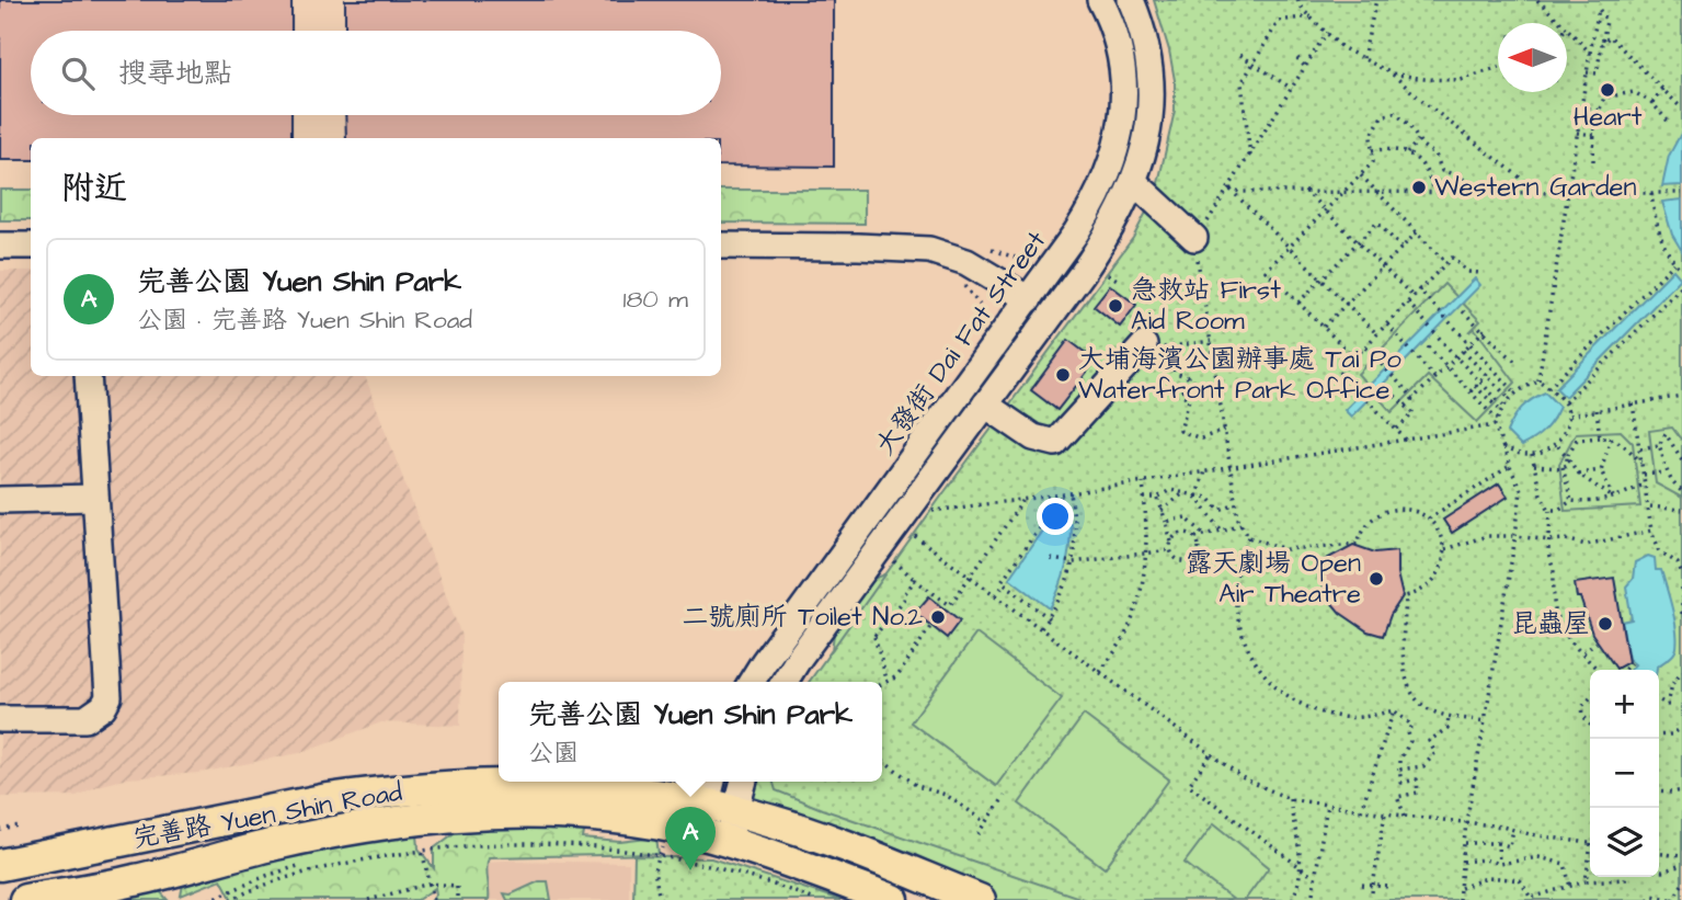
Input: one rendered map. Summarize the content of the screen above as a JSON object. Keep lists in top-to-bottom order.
{
  "streets": {
    "main road": ["完善路 Yuen Shin Road"],
    "street": ["大發街 Dai Fat Street"]
  },
  "places": [
    "Heart",
    "Western Garden",
    "急救站 First Aid Room",
    "大埔海濱公園辦事處 Tai Po Waterfront Park Office",
    "露天劇場 Open Air Theatre",
    "二號廁所 Toilet No.2",
    "昆蟲屋"
  ],
  "north": "left",
  "page": {
    "search": "搜尋地點",
    "heading": "附近",
    "list": [
      {
        "mark": "A",
        "name": "完善公園 Yuen Shin Park",
        "note": "公園 · 完善路 Yuen Shin Road",
        "value": "180 m"
      }
    ],
    "map_buttons": ["+", "−"],
    "popup": ["完善公園 Yuen Shin Park", "公園"],
    "pins": "A"
  }
}
